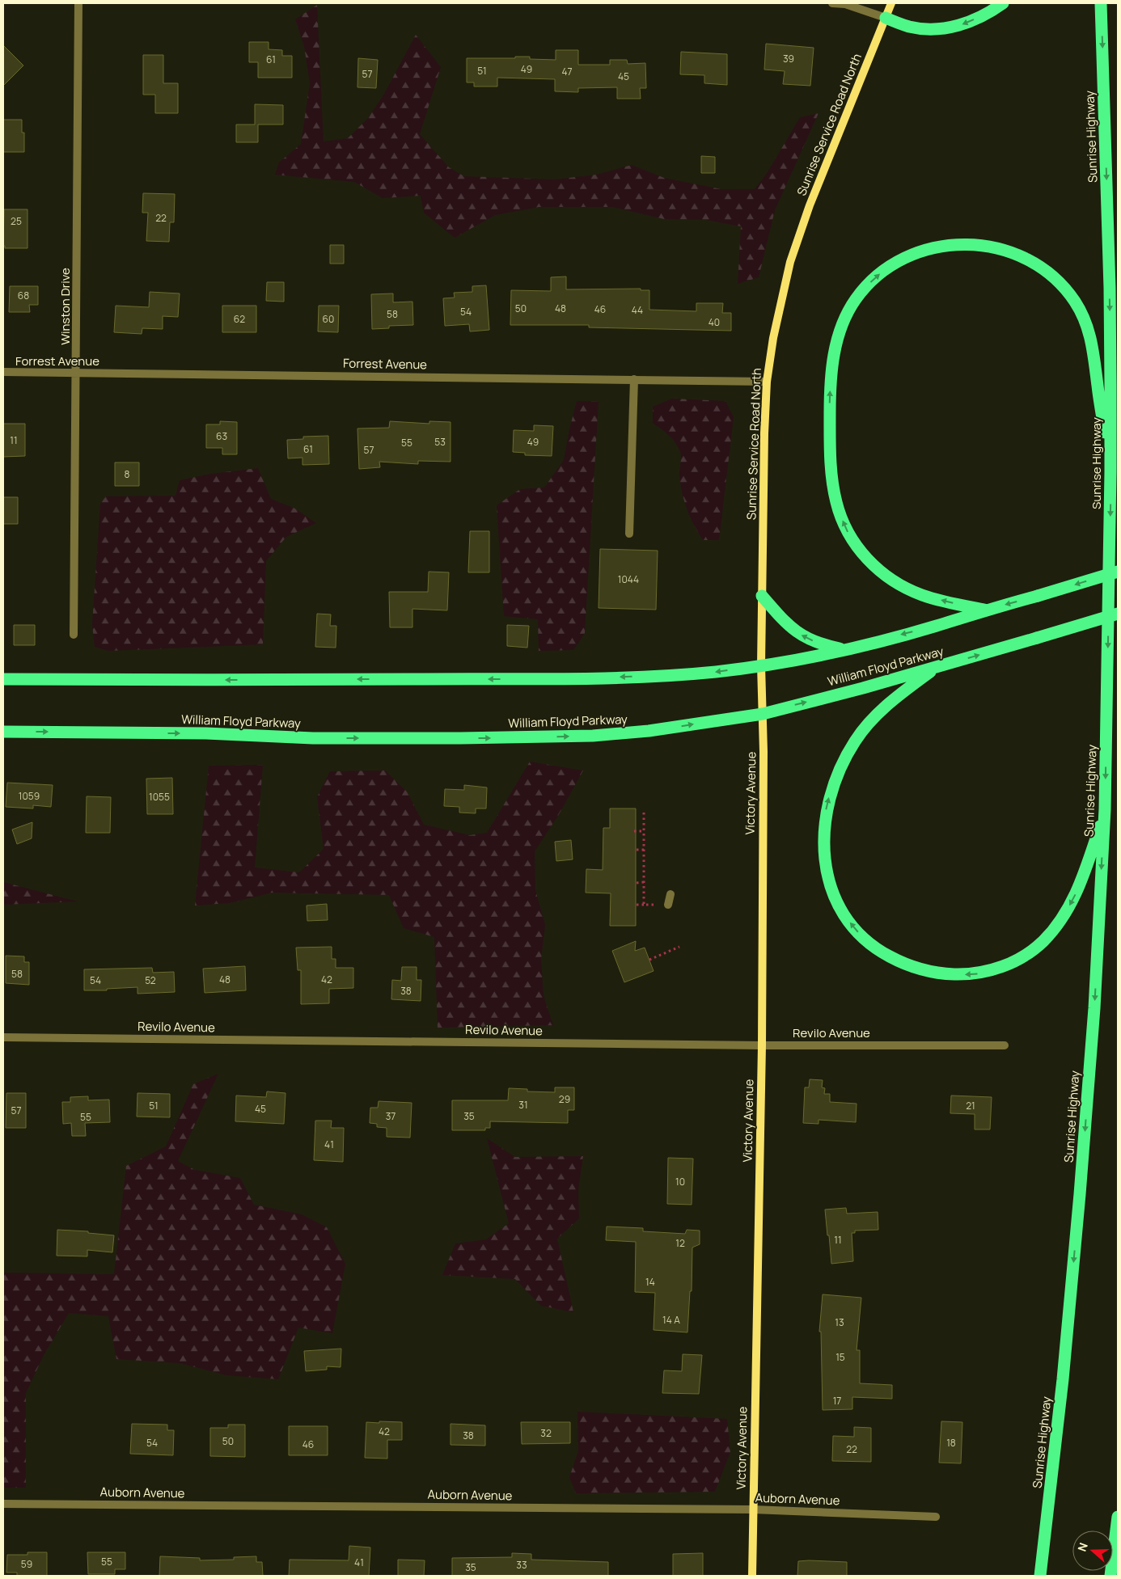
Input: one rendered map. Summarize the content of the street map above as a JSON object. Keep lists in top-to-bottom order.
{
  "streets": {
    "highway": ["Sunrise Highway", "William Floyd Parkway"],
    "street": [
      "Sunrise Service Road North",
      "Winston Drive",
      "Forrest Avenue",
      "Victory Avenue",
      "Revilo Avenue",
      "Auborn Avenue"
    ]
  },
  "crossings": [
    ["Sunrise Service Road North", "Forrest Avenue"],
    ["Sunrise Service Road North", "Victory Avenue"],
    ["Winston Drive", "Forrest Avenue"],
    ["William Floyd Parkway", "Victory Avenue"],
    ["Victory Avenue", "Revilo Avenue"],
    ["Victory Avenue", "Auborn Avenue"]
  ],
  "one_way": ["Sunrise Highway"],
  "house_numbers": [
    "39",
    "61",
    "49",
    "51",
    "47",
    "57",
    "45",
    "22",
    "25",
    "68",
    "50",
    "48",
    "46",
    "44",
    "54",
    "58",
    "62",
    "60",
    "40",
    "63",
    "11",
    "53",
    "49",
    "55",
    "61",
    "57",
    "8",
    "1044",
    "1059",
    "1055",
    "58",
    "48",
    "42",
    "54",
    "52",
    "38",
    "29",
    "31",
    "51",
    "21",
    "45",
    "57",
    "37",
    "35",
    "55",
    "41",
    "10",
    "11",
    "12",
    "14",
    "14 A",
    "13",
    "15",
    "17",
    "42",
    "32",
    "38",
    "50",
    "54",
    "18",
    "46",
    "22",
    "55",
    "41",
    "59",
    "33",
    "35"
  ],
  "north": "left"
}
